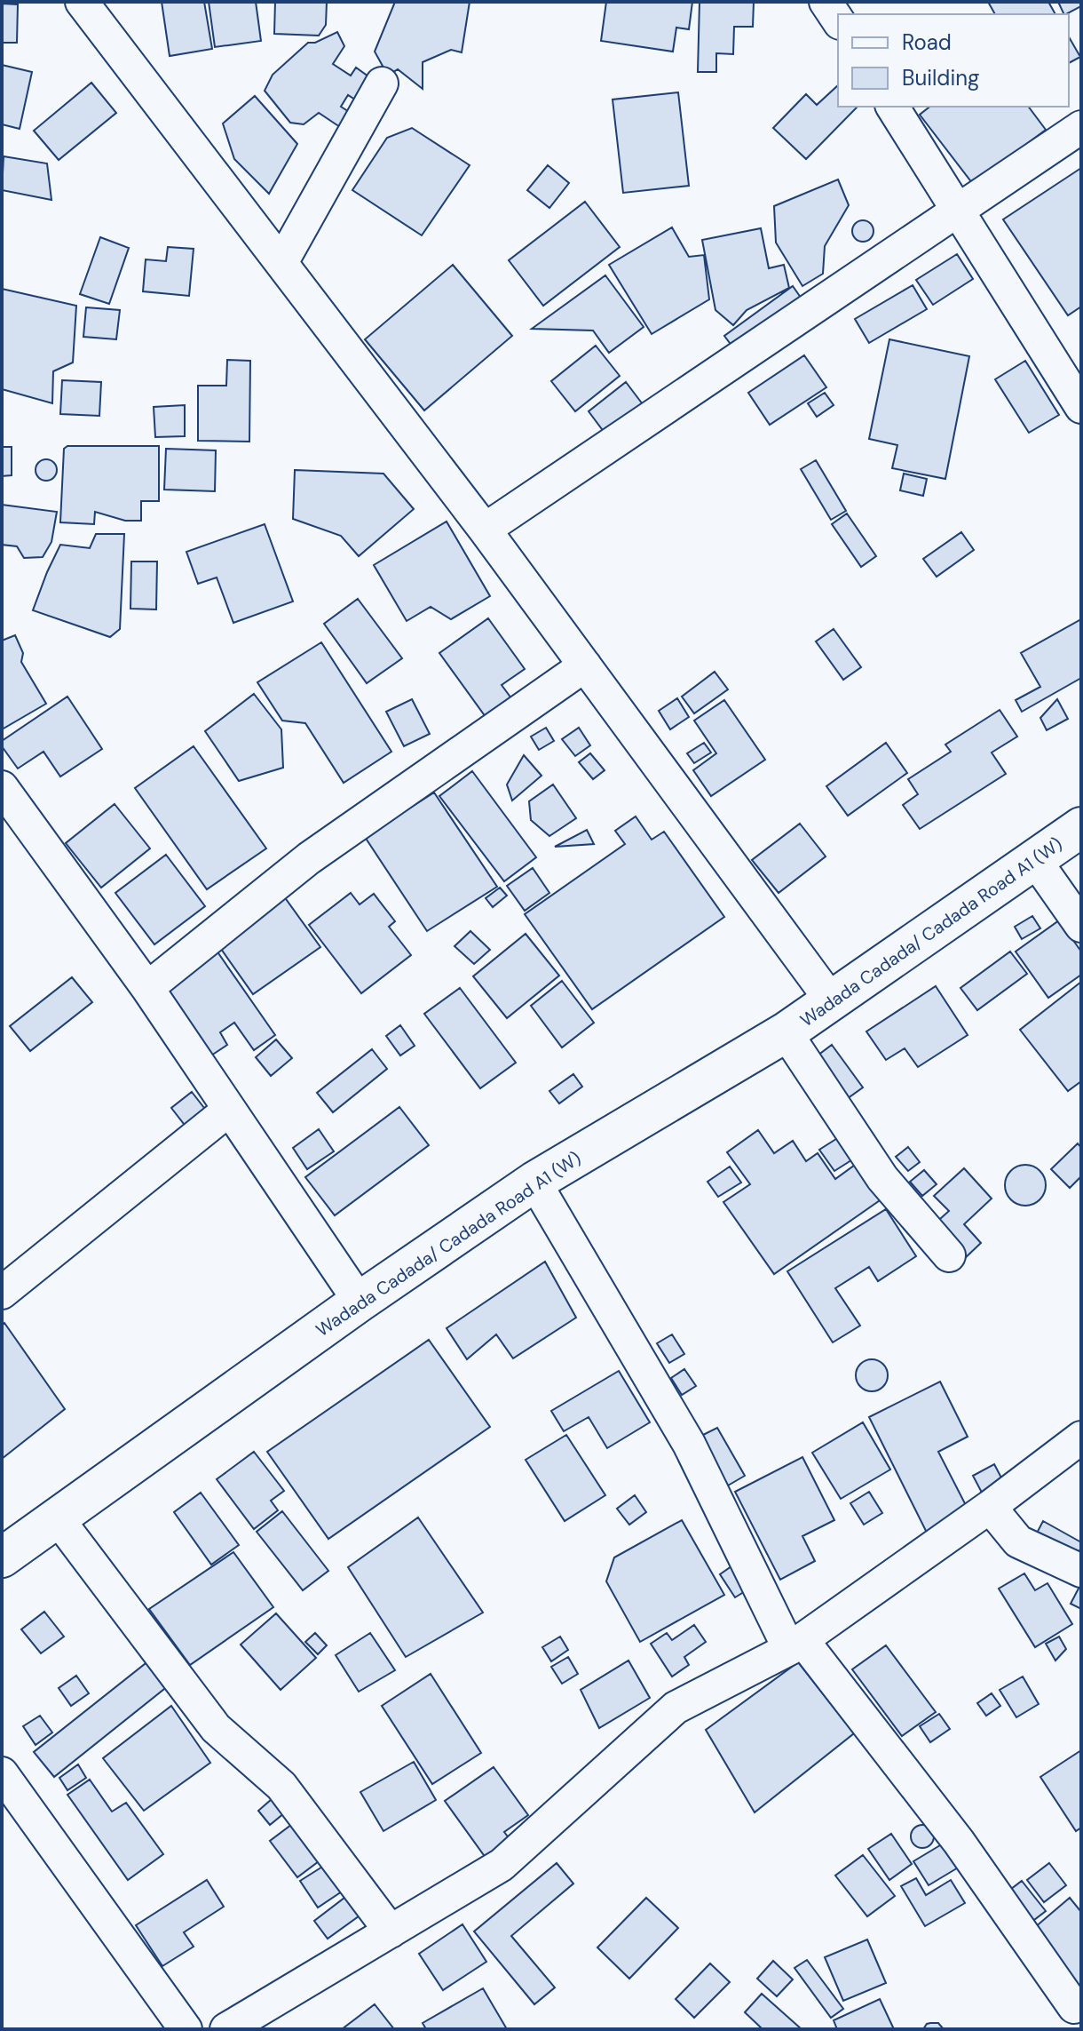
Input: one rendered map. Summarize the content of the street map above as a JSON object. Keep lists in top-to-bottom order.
{
  "streets": {
    "main road": ["Wadada Cadada/ Cadada Road A1 (W)"]
  },
  "legend": ["Road", "Building"]
}
